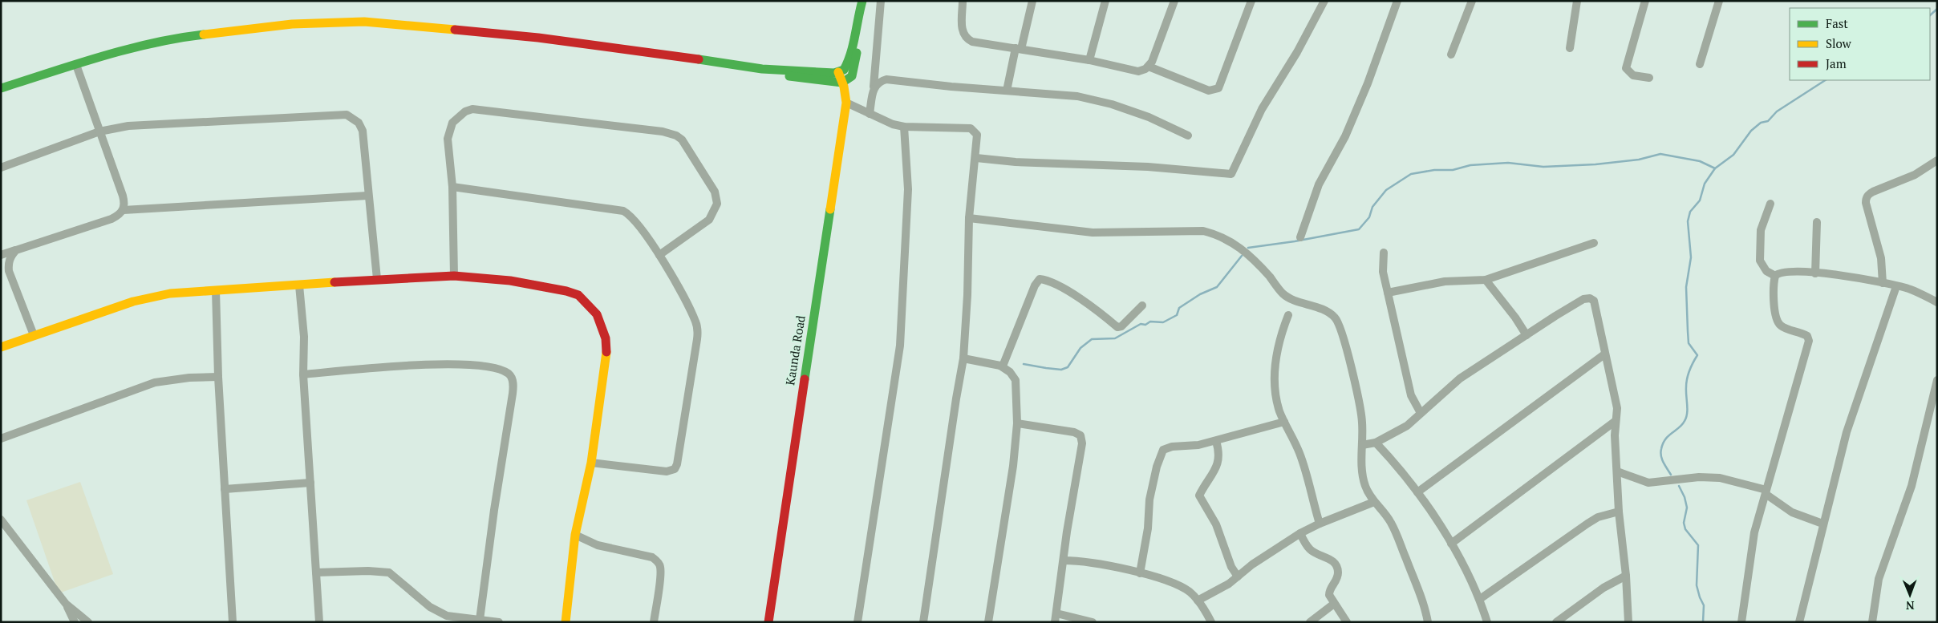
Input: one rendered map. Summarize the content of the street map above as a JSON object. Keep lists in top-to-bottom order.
{
  "streets": {
    "street": ["Kaunda Road"]
  },
  "legend": ["Fast", "Slow", "Jam"],
  "north": "bottom"
}
